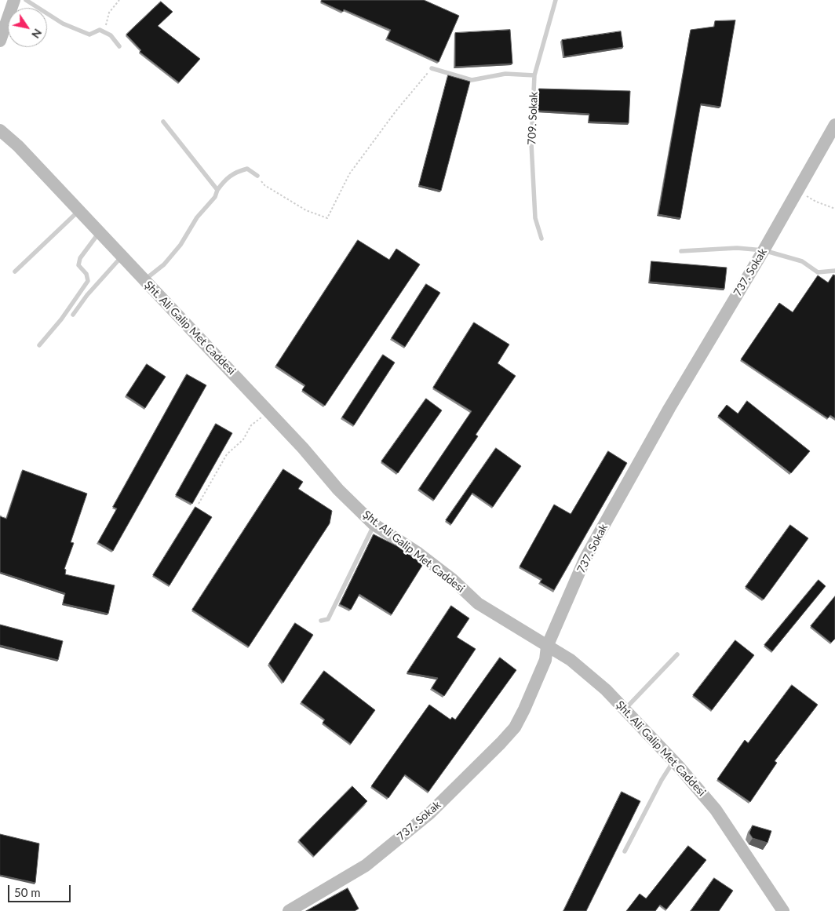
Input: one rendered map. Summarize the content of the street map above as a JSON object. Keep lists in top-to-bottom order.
{
  "streets": {
    "street": ["737. Sokak", "Şht. Ali Galip Met Caddesi"],
    "lane": ["709. Sokak"]
  },
  "crossings": [
    ["737. Sokak", "Şht. Ali Galip Met Caddesi"]
  ],
  "scale_bar": "50 m",
  "north": "bottom right"
}
